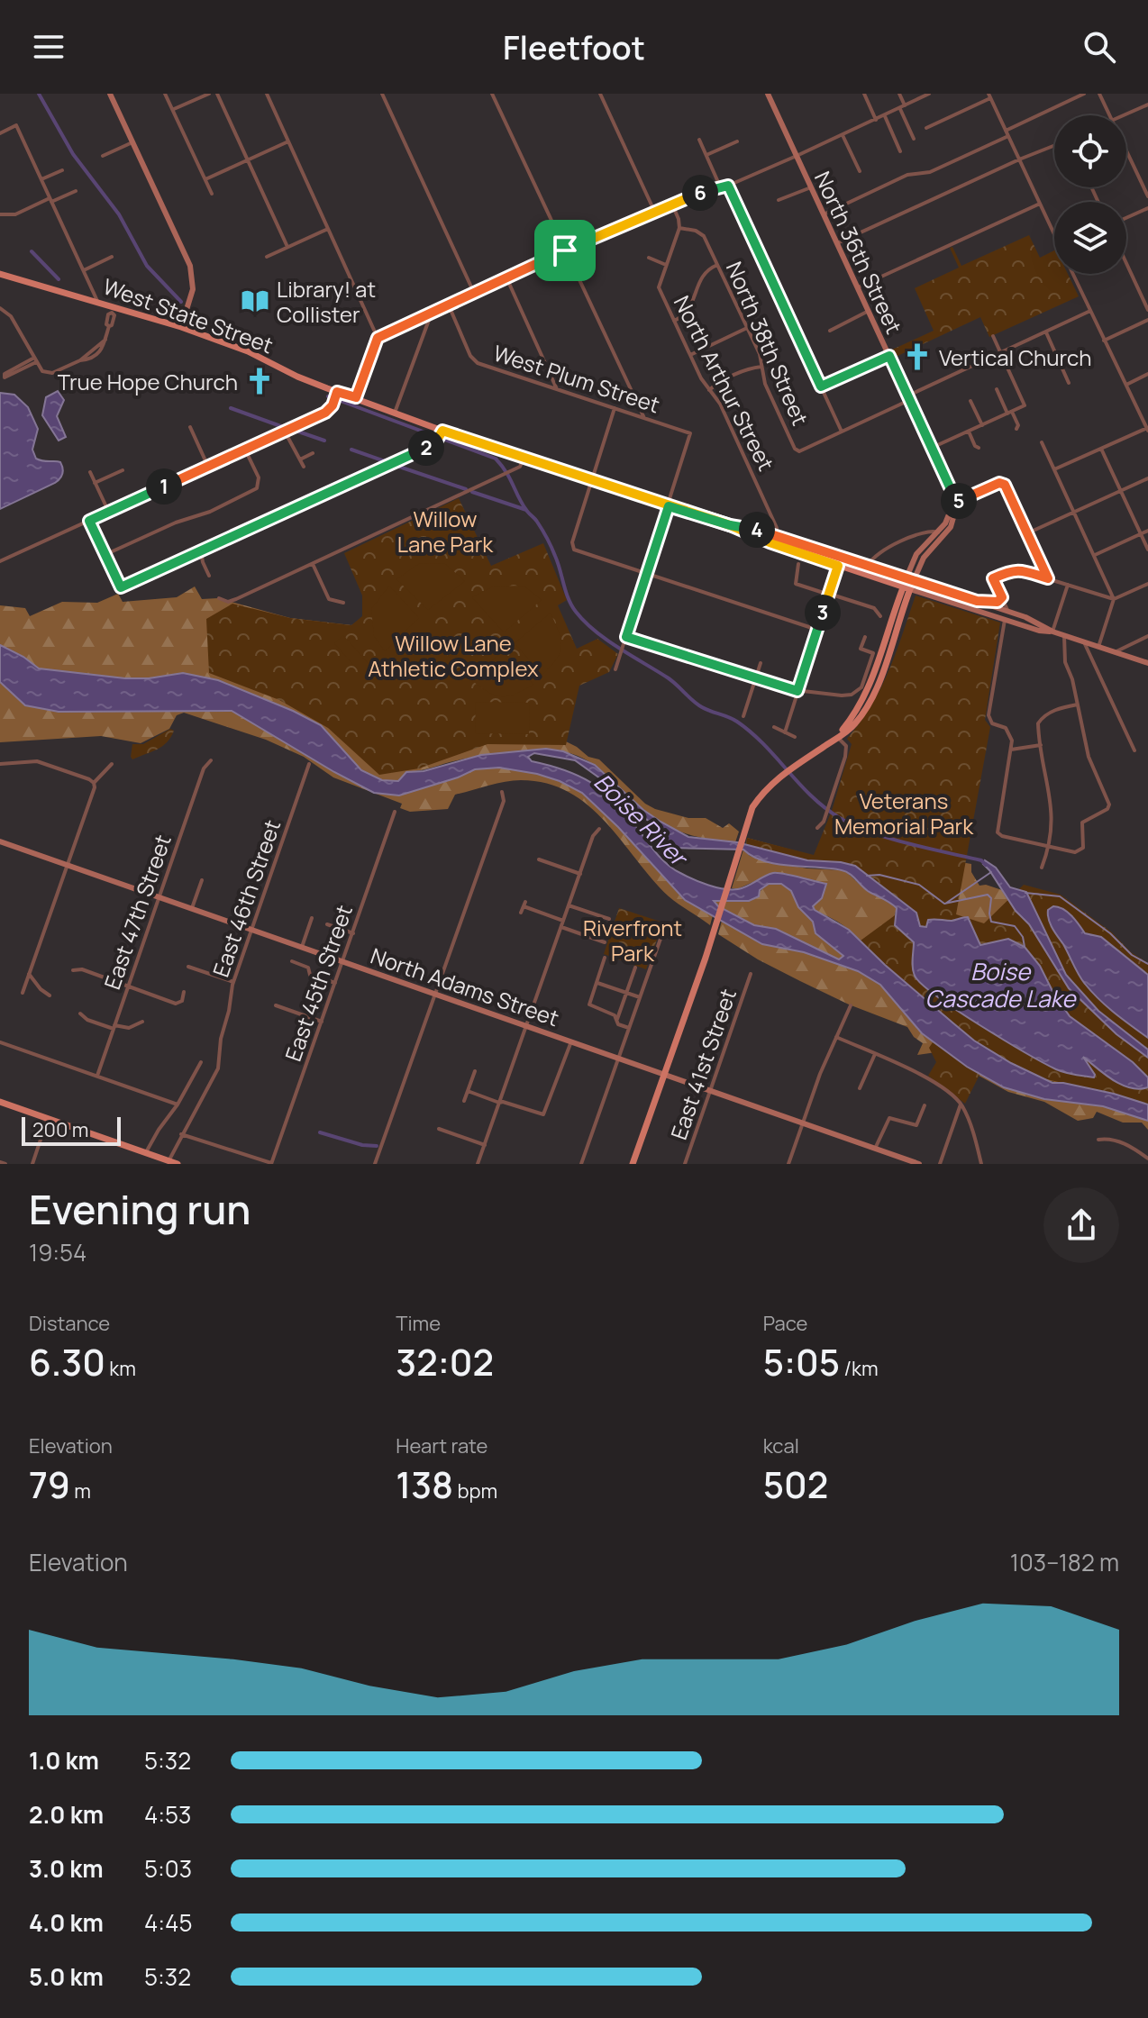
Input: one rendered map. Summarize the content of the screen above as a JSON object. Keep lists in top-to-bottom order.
{
  "streets": {
    "main road": ["West State Street"],
    "street": [
      "North 36th Street",
      "North 38th Street",
      "West Plum Street",
      "North Arthur Street",
      "East 46th Street",
      "East 47th Street",
      "East 45th Street",
      "North Adams Street",
      "East 41st Street"
    ]
  },
  "crossings": [
    ["West State Street", "West Plum Street"],
    ["West State Street", "North Arthur Street"],
    ["North 38th Street", "North Arthur Street"],
    ["East 46th Street", "North Adams Street"],
    ["East 47th Street", "North Adams Street"],
    ["East 45th Street", "North Adams Street"],
    ["North Adams Street", "East 41st Street"]
  ],
  "water": ["Boise River", "Boise Cascade Lake"],
  "parks": [
    "Willow Lane Park",
    "Willow Lane Athletic Complex",
    "Veterans Memorial Park",
    "Riverfront Park"
  ],
  "places": {
    "library": ["Library! at Collister"],
    "church": ["Vertical Church", "True Hope Church"]
  },
  "scale_bar": "200 m",
  "page": {
    "header": "Fleetfoot",
    "pins": [
      "6",
      "2",
      "1",
      "5",
      "4",
      "3"
    ],
    "scale": "200 m",
    "heading": ["Evening run", "19:54"],
    "stats": [
      ["Distance", "6.30 km"],
      ["Time", "32:02"],
      ["Pace", "5:05 /km"],
      ["Elevation", "79 m"],
      ["Heart rate", "138 bpm"],
      ["kcal", "502"]
    ],
    "chart": ["Elevation", "103–182 m"],
    "list": [
      {
        "name": "1.0 km",
        "note": "5:32"
      },
      {
        "name": "2.0 km",
        "note": "4:53"
      },
      {
        "name": "3.0 km",
        "note": "5:03"
      },
      {
        "name": "4.0 km",
        "note": "4:45"
      },
      {
        "name": "5.0 km",
        "note": "5:32"
      }
    ]
  }
}
